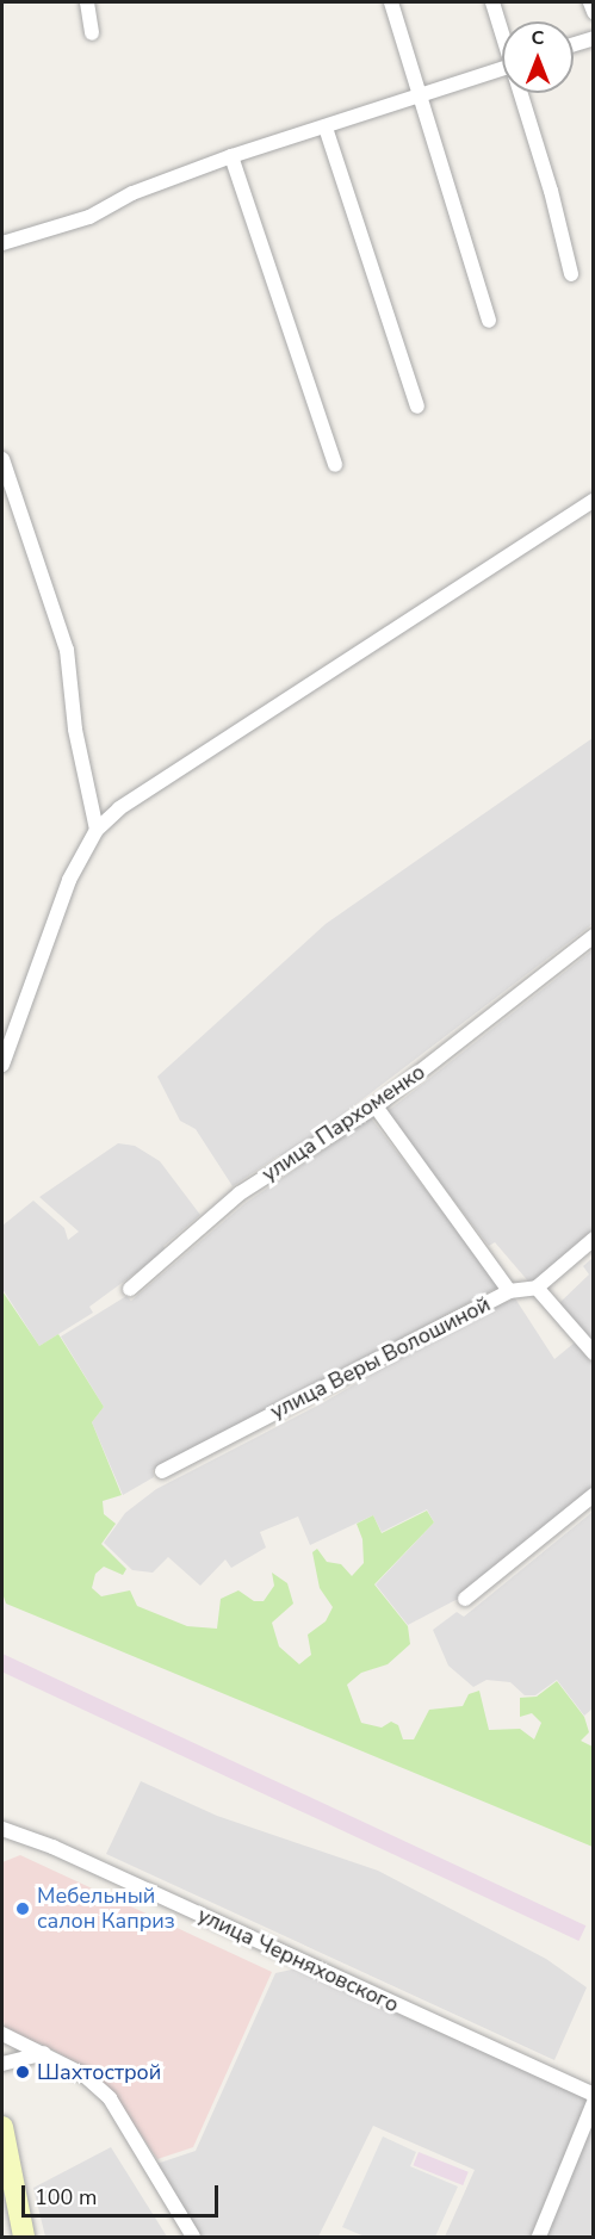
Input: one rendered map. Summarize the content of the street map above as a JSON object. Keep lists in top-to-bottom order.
{
  "streets": {
    "street": ["улица Пархоменко", "улица Веры Волошиной", "улица Черняховского"]
  },
  "places": ["Мебельный салон Каприз", "Шахтострой"],
  "scale_bar": "100 m",
  "north": "top"
}
